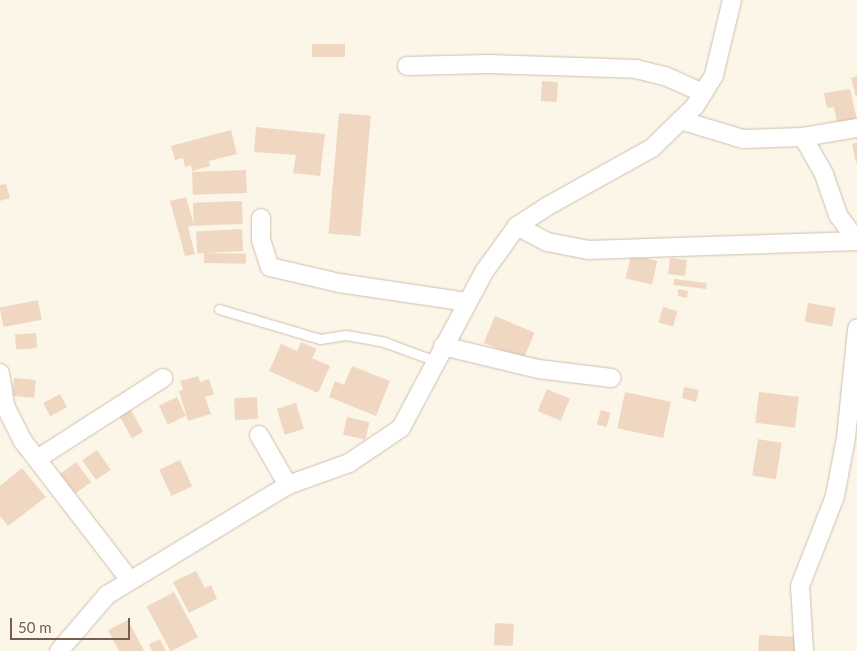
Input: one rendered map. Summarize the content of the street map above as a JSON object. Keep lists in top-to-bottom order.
{
  "scale_bar": "50 m"
}
